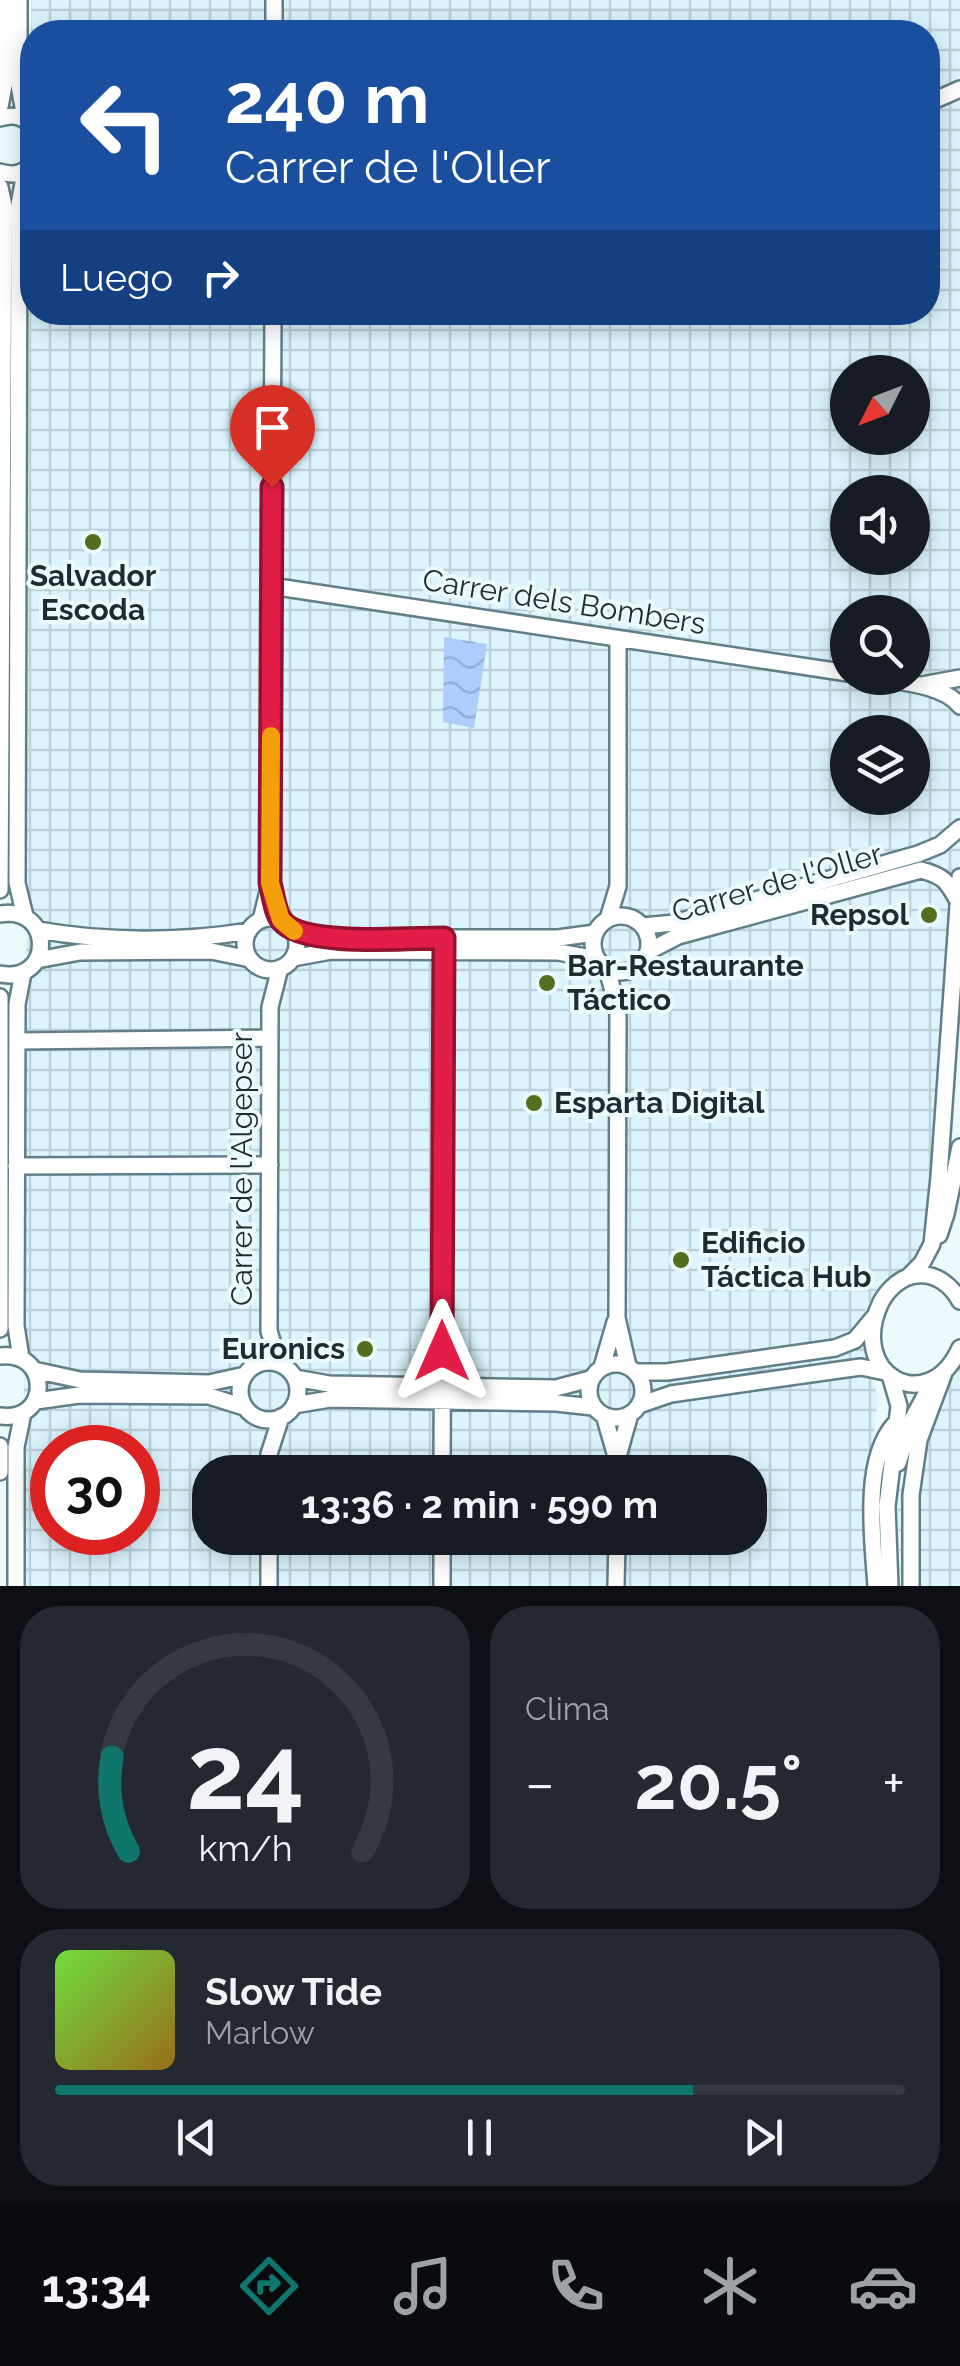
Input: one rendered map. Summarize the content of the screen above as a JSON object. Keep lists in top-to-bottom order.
{
  "streets": {
    "street": ["Carrer dels Bombers", "Carrer de l'Oller", "Carrer de l'Algepser"]
  },
  "places": [
    "Salvador Escoda",
    "Repsol",
    "Bar-Restaurante Táctico",
    "Esparta Digital",
    "Edificio Táctica Hub",
    "Euronics"
  ],
  "north": "bottom left",
  "page": {
    "turn": ["240 m", "Carrer de l'Oller"],
    "then": "Luego",
    "limit": "30",
    "trip": "13:36 · 2 min · 590 m",
    "tile": "Clima",
    "heat": ["−", "20.5°", "+"],
    "song": ["Slow Tide", "Marlow"],
    "tabs": "13:34",
    "gauge": ["24", "km/h"]
  }
}
